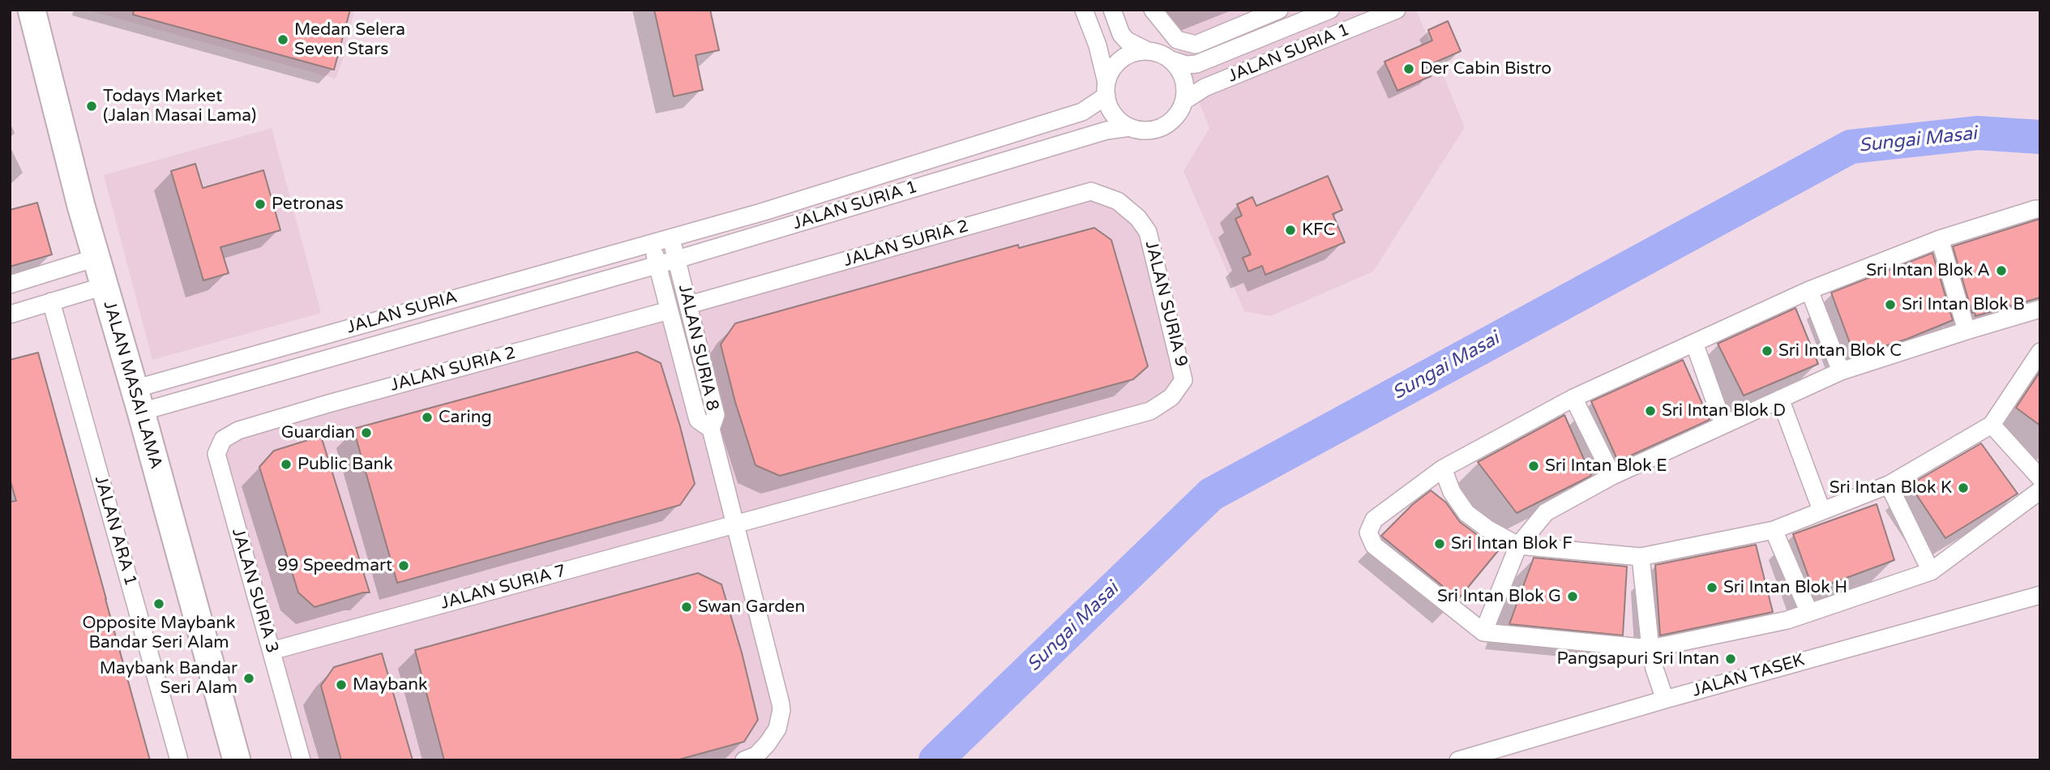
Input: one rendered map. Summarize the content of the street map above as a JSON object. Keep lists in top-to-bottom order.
{
  "streets": {
    "main road": ["JALAN MASAI LAMA"],
    "street": [
      "JALAN SURIA 1",
      "JALAN SURIA 2",
      "JALAN SURIA 9",
      "JALAN SURIA",
      "JALAN SURIA 8",
      "JALAN ARA 1",
      "JALAN SURIA 7",
      "JALAN SURIA 3",
      "JALAN TASEK"
    ]
  },
  "crossings": [
    ["JALAN SURIA 1", "JALAN SURIA"],
    ["JALAN SURIA 1", "JALAN SURIA 8"],
    ["JALAN SURIA 2", "JALAN SURIA 9"],
    ["JALAN SURIA 2", "JALAN SURIA 8"],
    ["JALAN SURIA 2", "JALAN SURIA 3"],
    ["JALAN SURIA 9", "JALAN SURIA 7"],
    ["JALAN SURIA", "JALAN SURIA 8"],
    ["JALAN SURIA", "JALAN MASAI LAMA"],
    ["JALAN SURIA 8", "JALAN SURIA 7"],
    ["JALAN SURIA 7", "JALAN SURIA 3"]
  ],
  "water": ["Sungai Masai"],
  "places": [
    "Medan Selera Seven Stars",
    "Der Cabin Bistro",
    "Todays Market (Jalan Masai Lama)",
    "Petronas",
    "KFC",
    "Sri Intan Blok A",
    "Sri Intan Blok B",
    "Sri Intan Blok C",
    "Sri Intan Blok D",
    "Caring",
    "Guardian",
    "Public Bank",
    "Sri Intan Blok E",
    "Sri Intan Blok K",
    "Sri Intan Blok F",
    "99 Speedmart",
    "Sri Intan Blok H",
    "Sri Intan Blok G",
    "Opposite Maybank Bandar Seri Alam",
    "Swan Garden",
    "Pangsapuri Sri Intan",
    "Maybank Bandar Seri Alam",
    "Maybank"
  ]
}
